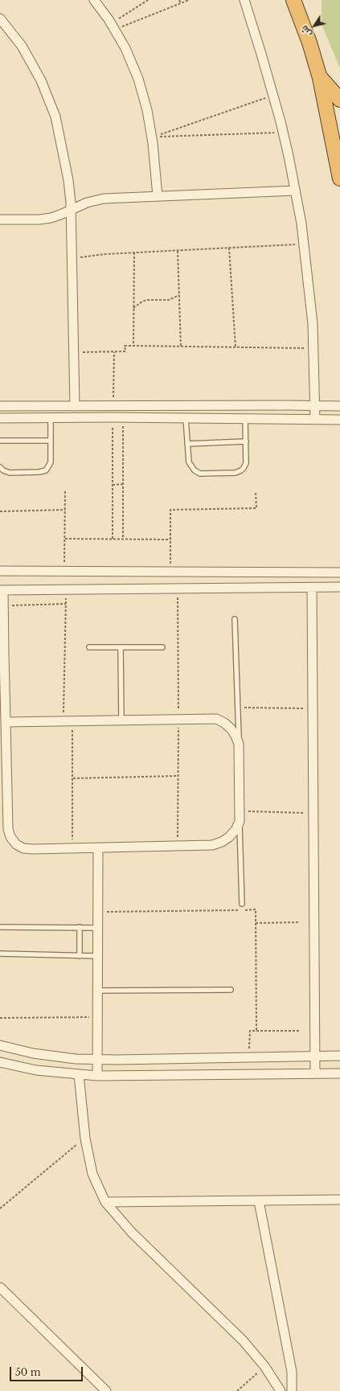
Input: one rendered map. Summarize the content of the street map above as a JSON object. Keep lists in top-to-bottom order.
{
  "scale_bar": "50 m",
  "north": "bottom left"
}
